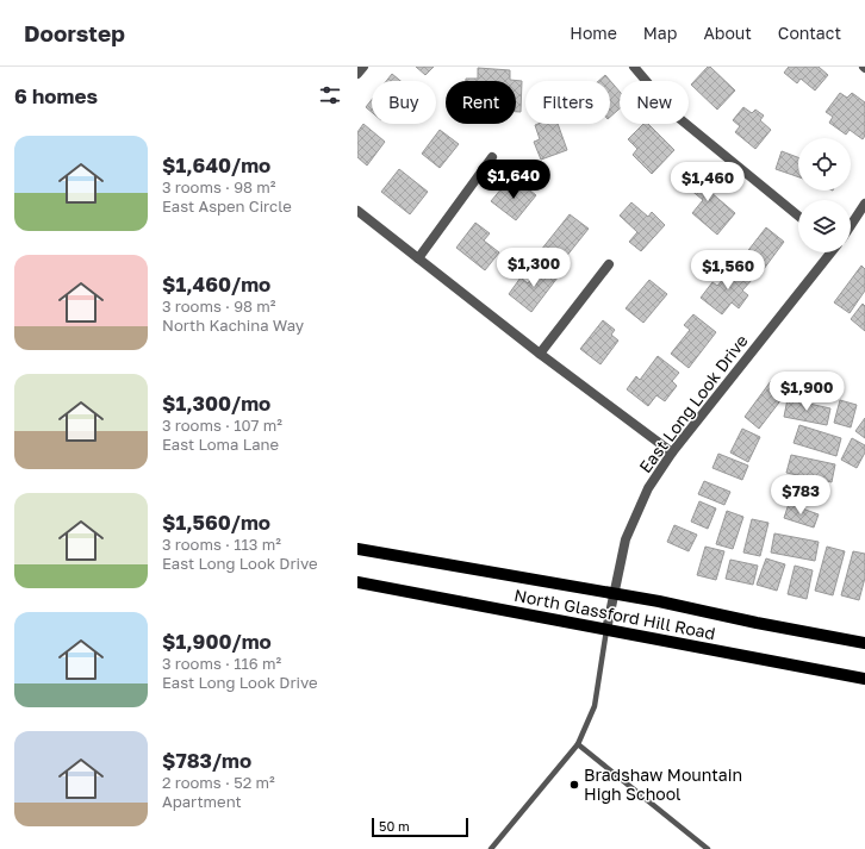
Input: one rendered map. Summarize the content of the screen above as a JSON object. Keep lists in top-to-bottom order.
{
  "streets": {
    "main road": ["North Glassford Hill Road"],
    "street": ["East Long Look Drive"]
  },
  "crossings": [
    ["East Long Look Drive", "North Glassford Hill Road"]
  ],
  "places": ["Bradshaw Mountain High School"],
  "scale_bar": "50 m",
  "page": {
    "header": "Doorstep",
    "nav": [
      "Home",
      "Map",
      "About",
      "Contact"
    ],
    "heading": "6 homes",
    "chip": [
      "Buy",
      "Rent",
      "Filters",
      "New"
    ],
    "list": [
      {
        "name": "$1,640/mo",
        "note": "3 rooms · 98 m² · East Aspen Circle"
      },
      {
        "name": "$1,460/mo",
        "note": "3 rooms · 98 m² · North Kachina Way"
      },
      {
        "name": "$1,300/mo",
        "note": "3 rooms · 107 m² · East Loma Lane"
      },
      {
        "name": "$1,560/mo",
        "note": "3 rooms · 113 m² · East Long Look Drive"
      },
      {
        "name": "$1,900/mo",
        "note": "3 rooms · 116 m² · East Long Look Drive"
      },
      {
        "name": "$783/mo",
        "note": "2 rooms · 52 m² · Apartment"
      }
    ],
    "price": [
      "$1,640",
      "$1,460",
      "$1,300",
      "$1,560",
      "$1,900",
      "$783"
    ],
    "scale": "50 m"
  }
}
